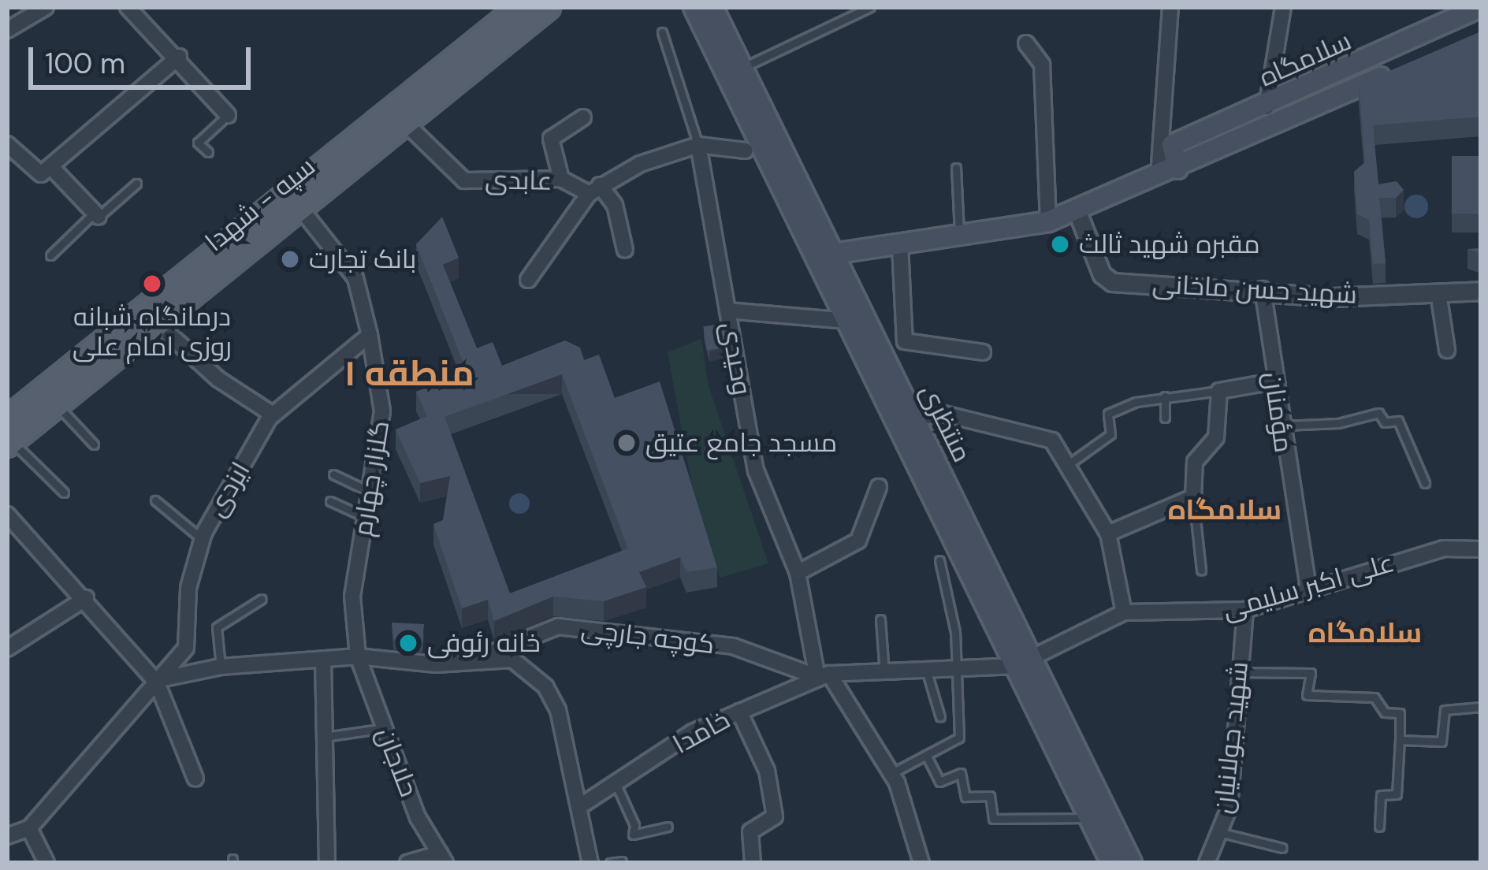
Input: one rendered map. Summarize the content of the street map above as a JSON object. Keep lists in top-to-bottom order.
{
  "streets": {
    "main road": ["سلامگاه", "سپه - شهدا", "منتظری"],
    "street": [
      "عابدی",
      "شهید حسن ماخانی",
      "وحیدی",
      "مؤمنان",
      "گلزار چهارم",
      "ایزدی",
      "علی اکبر سلیمی",
      "کوچه جارچی",
      "خامدا",
      "شهید جولانیان",
      "حلاجان"
    ]
  },
  "crossings": [
    ["عابدی", "سپه - شهدا"],
    ["سپه - شهدا", "گلزار چهارم"],
    ["شهید حسن ماخانی", "مؤمنان"],
    ["وحیدی", "کوچه جارچی"],
    ["وحیدی", "خامدا"],
    ["مؤمنان", "علی اکبر سلیمی"],
    ["منتظری", "علی اکبر سلیمی"],
    ["گلزار چهارم", "ایزدی"],
    ["گلزار چهارم", "حلاجان"],
    ["علی اکبر سلیمی", "شهید جولانیان"],
    ["کوچه جارچی", "خامدا"]
  ],
  "districts": ["منطقه ۱", "سلامگاه", "سلامگاه"],
  "places": [
    "مقبره شهید ثالث",
    "بانک تجارت",
    "درمانگاه شبانه روزی امام علی",
    "مسجد جامع عتیق",
    "خانه رئوفی"
  ],
  "scale_bar": "100 m"
}
